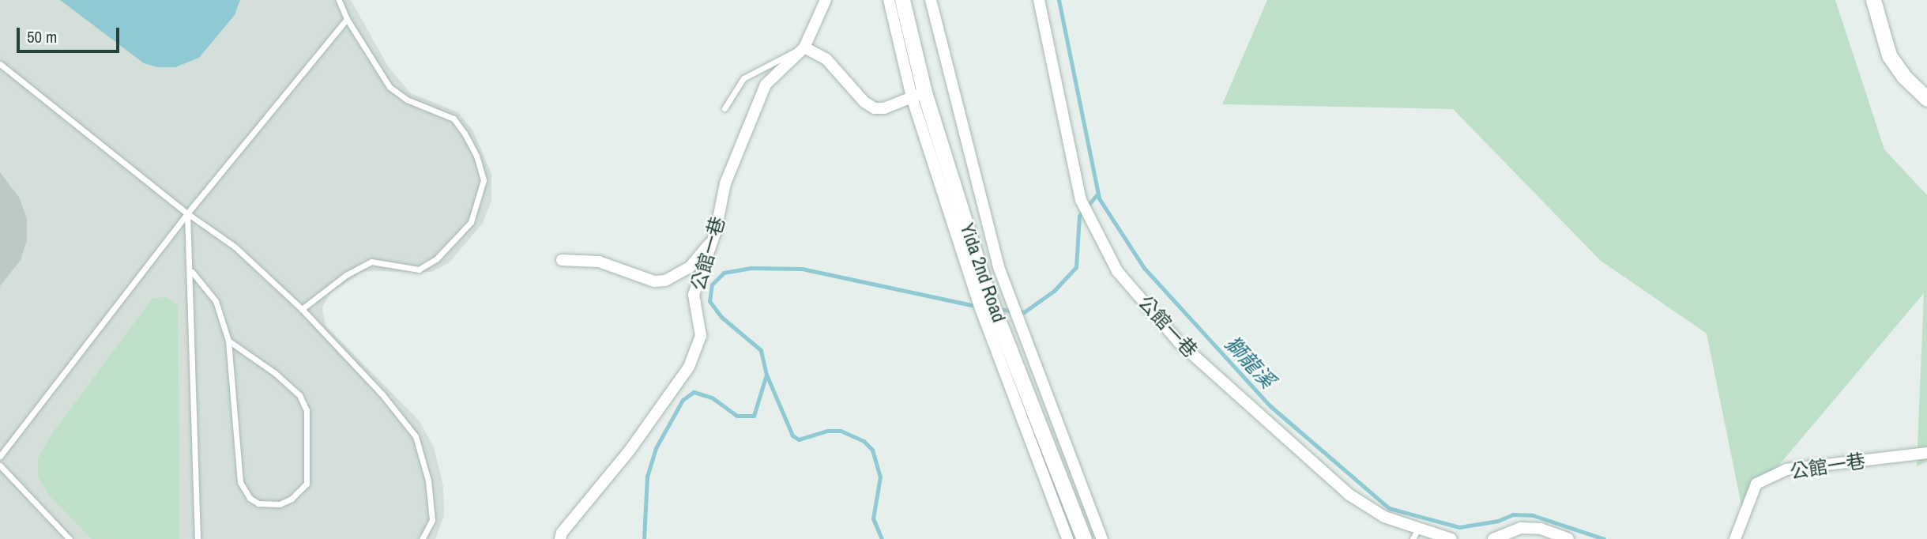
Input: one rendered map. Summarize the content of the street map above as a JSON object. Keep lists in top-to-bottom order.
{
  "streets": {
    "street": ["公館一巷", "Yida 2nd Road"]
  },
  "water": ["獅龍溪"],
  "scale_bar": "50 m"
}
